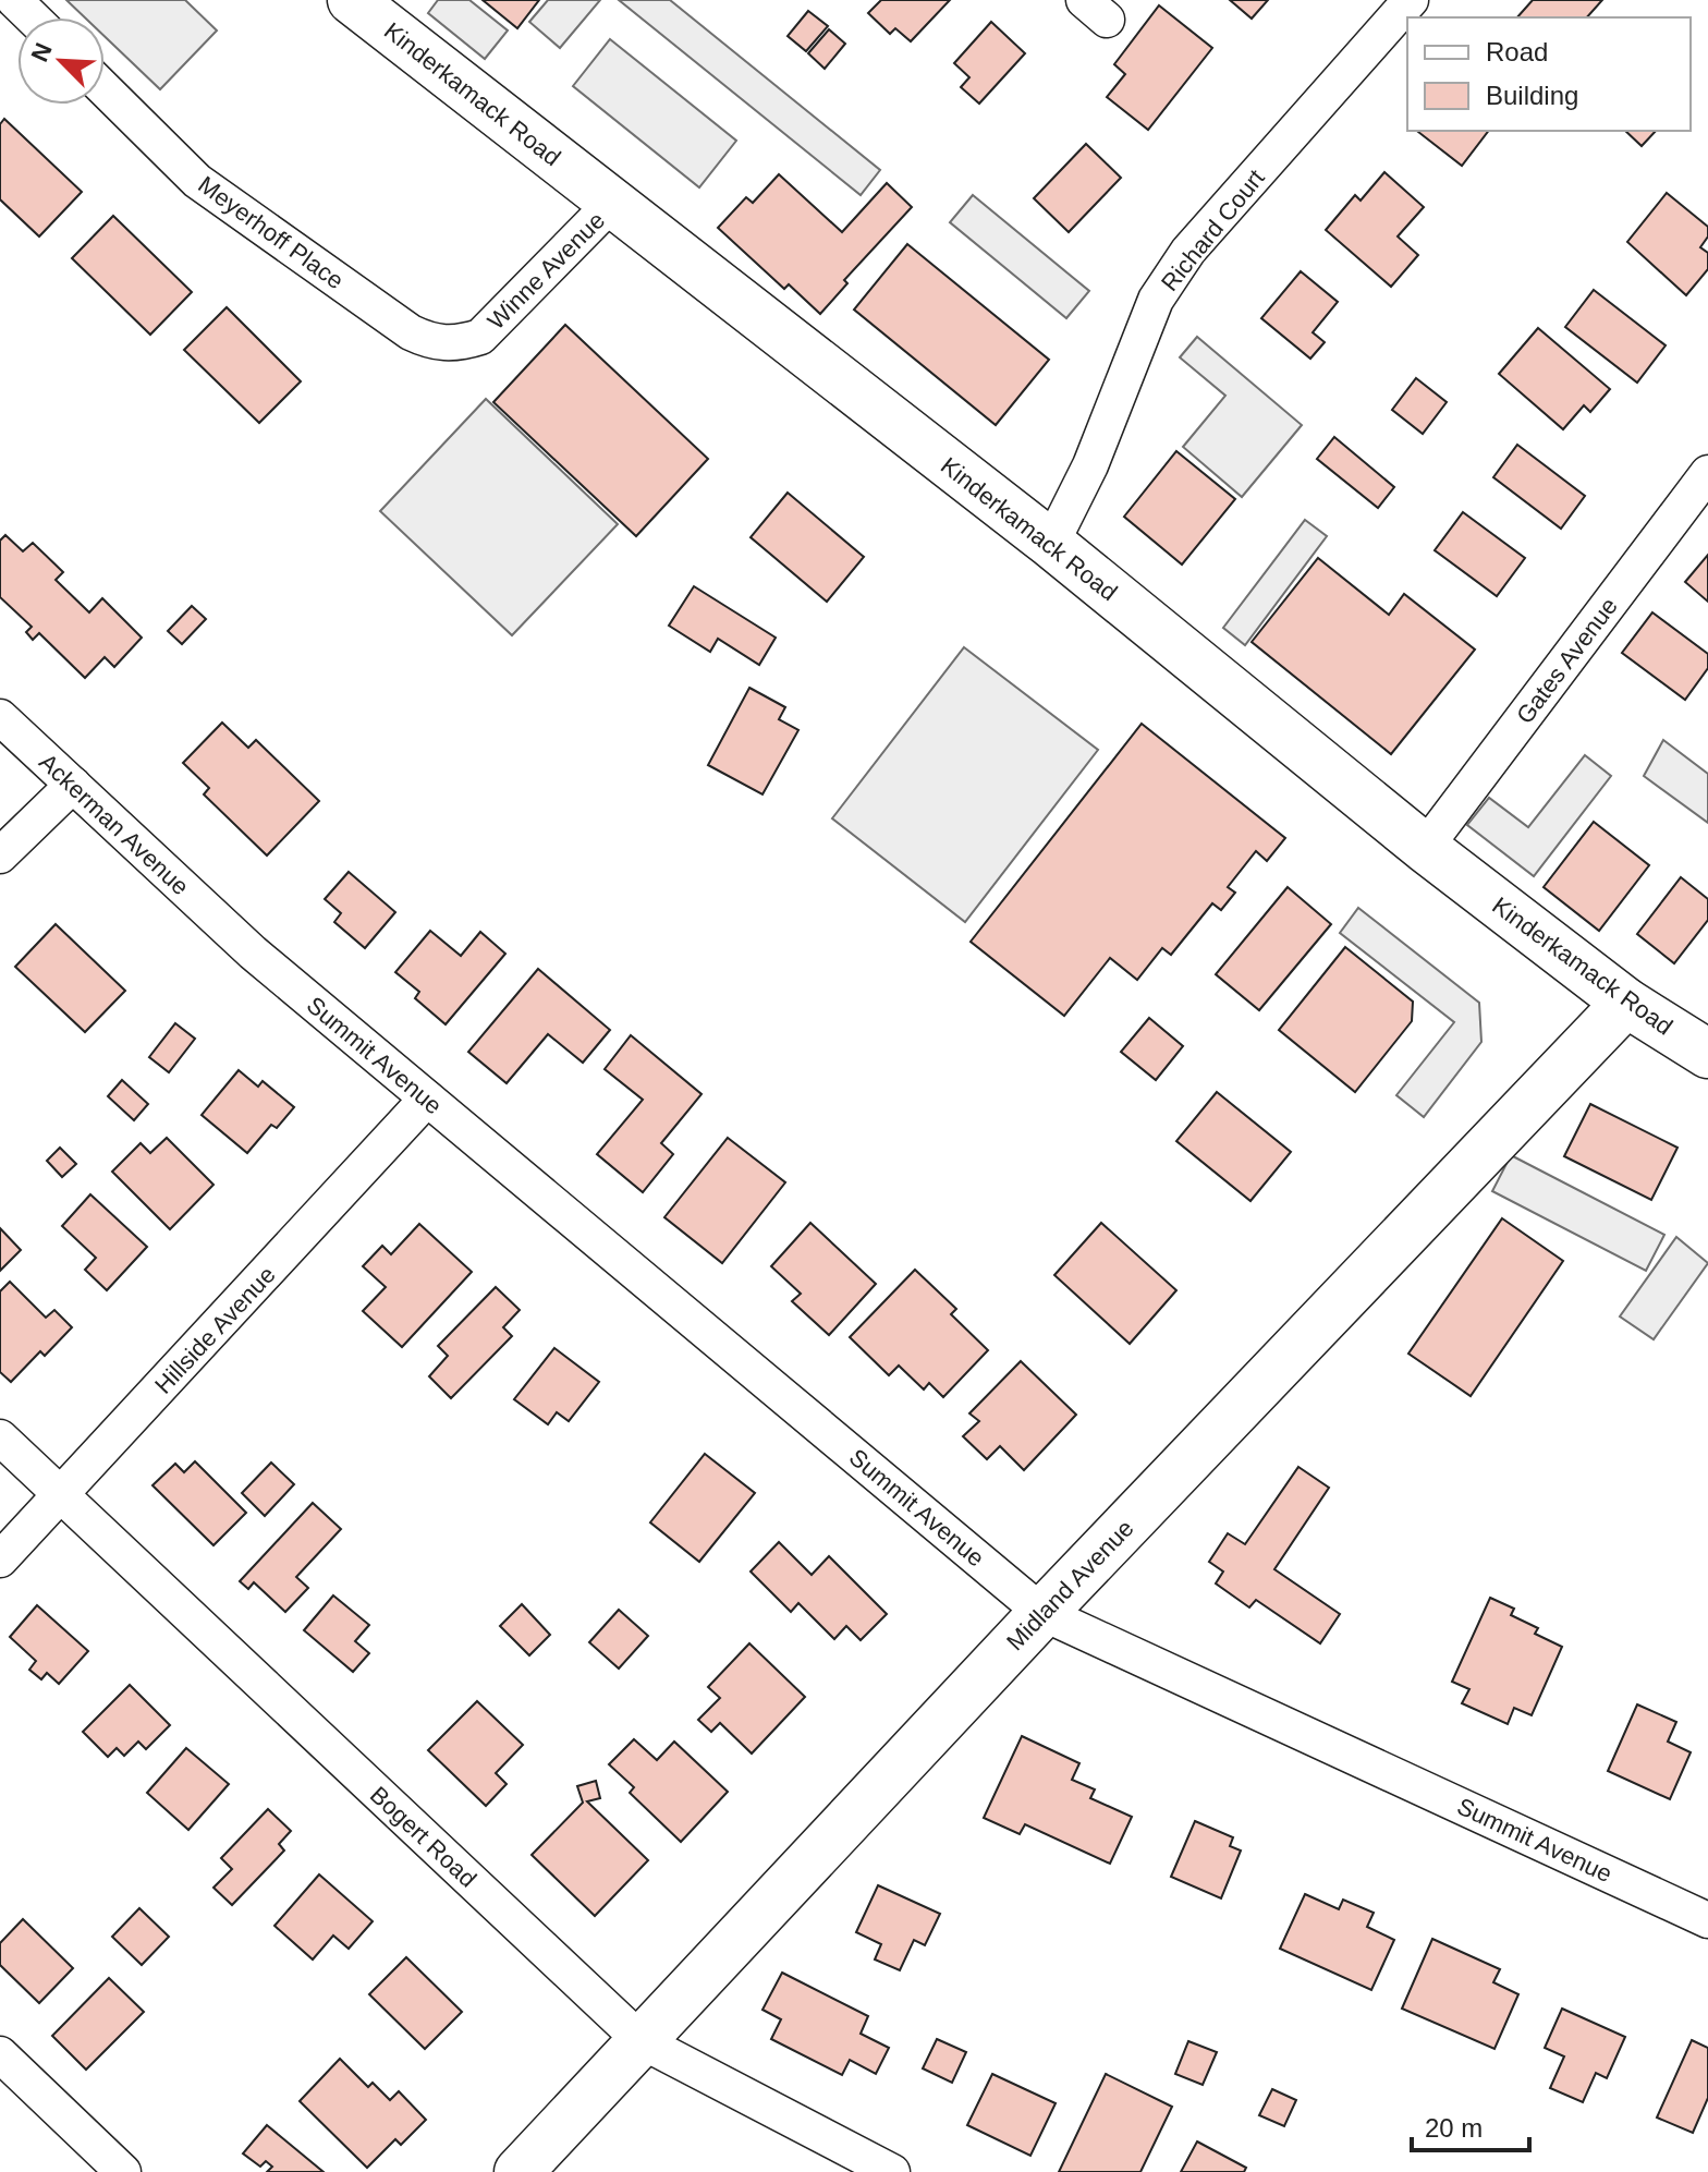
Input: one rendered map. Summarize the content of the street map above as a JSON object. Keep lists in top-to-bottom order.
{
  "streets": {
    "main road": ["Kinderkamack Road", "Midland Avenue"],
    "street": [
      "Richard Court",
      "Meyerhoff Place",
      "Winne Avenue",
      "Gates Avenue",
      "Ackerman Avenue",
      "Summit Avenue",
      "Hillside Avenue",
      "Bogert Road"
    ]
  },
  "crossings": [
    ["Kinderkamack Road", "Richard Court"],
    ["Kinderkamack Road", "Winne Avenue"],
    ["Kinderkamack Road", "Gates Avenue"],
    ["Kinderkamack Road", "Midland Avenue"],
    ["Meyerhoff Place", "Winne Avenue"],
    ["Ackerman Avenue", "Summit Avenue"],
    ["Summit Avenue", "Hillside Avenue"],
    ["Summit Avenue", "Midland Avenue"],
    ["Hillside Avenue", "Bogert Road"],
    ["Midland Avenue", "Bogert Road"]
  ],
  "legend": ["Road", "Building"],
  "scale_bar": "20 m",
  "north": "top left"
}
